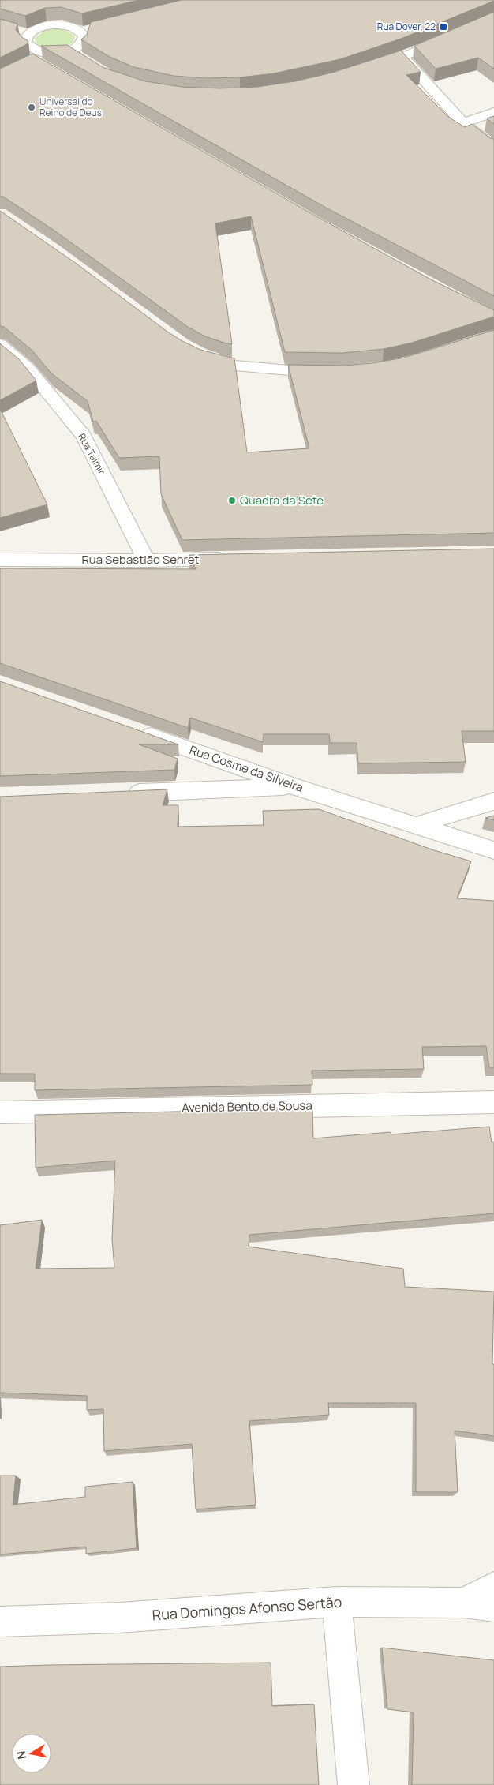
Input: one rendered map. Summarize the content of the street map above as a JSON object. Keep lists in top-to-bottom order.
{
  "streets": {
    "street": [
      "Rua Taimir",
      "Rua Sebastião Senret",
      "Rua Cosme da Silveira",
      "Avenida Bento de Sousa",
      "Rua Domingos Afonso Sertão"
    ]
  },
  "crossings": [
    ["Rua Taimir", "Rua Sebastião Senret"]
  ],
  "places": {
    "transit": ["Rua Dover, 22"],
    "other": ["Universal do Reino de Deus", "Quadra da Sete"]
  },
  "north": "left"
}
